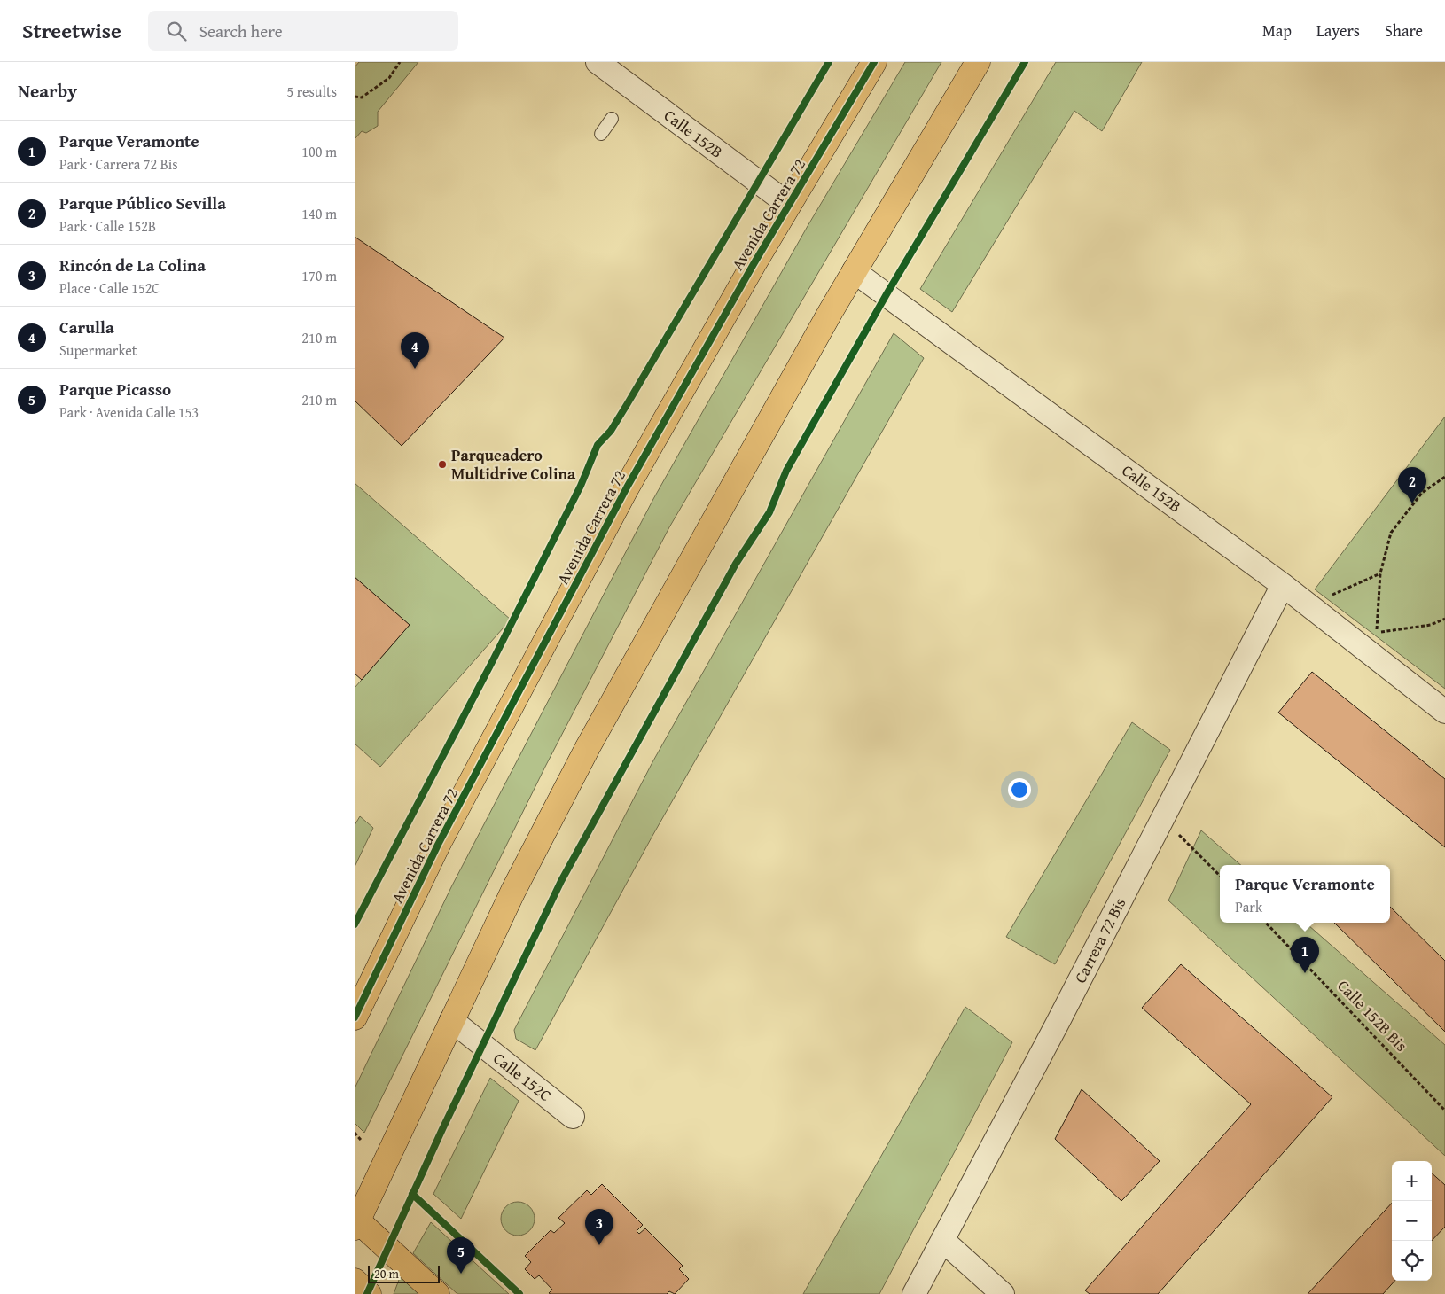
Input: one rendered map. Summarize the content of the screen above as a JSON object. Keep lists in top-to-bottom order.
{
  "streets": {
    "main road": ["Avenida Carrera 72"],
    "street": ["Calle 152B", "Carrera 72 Bis", "Calle 152C"],
    "path": ["Calle 152B Bis"]
  },
  "crossings": [
    ["Calle 152B", "Avenida Carrera 72"],
    ["Calle 152B", "Carrera 72 Bis"]
  ],
  "places": ["Parqueadero Multidrive Colina"],
  "scale_bar": "20 m",
  "page": {
    "header": "Streetwise",
    "search": "Search here",
    "nav": ["Map", "Layers", "Share"],
    "heading": ["Nearby", "5 results"],
    "list": [
      {
        "mark": "1",
        "name": "Parque Veramonte",
        "note": "Park · Carrera 72 Bis",
        "value": "100 m"
      },
      {
        "mark": "2",
        "name": "Parque Público Sevilla",
        "note": "Park · Calle 152B",
        "value": "140 m"
      },
      {
        "mark": "3",
        "name": "Rincón de La Colina",
        "note": "Place · Calle 152C",
        "value": "170 m"
      },
      {
        "mark": "4",
        "name": "Carulla",
        "note": "Supermarket",
        "value": "210 m"
      },
      {
        "mark": "5",
        "name": "Parque Picasso",
        "note": "Park · Avenida Calle 153",
        "value": "210 m"
      }
    ],
    "pins": [
      "4",
      "2",
      "1",
      "3",
      "5"
    ],
    "popup": ["Parque Veramonte", "Park"],
    "map_buttons": ["+", "−"],
    "scale": "20 m"
  }
}
